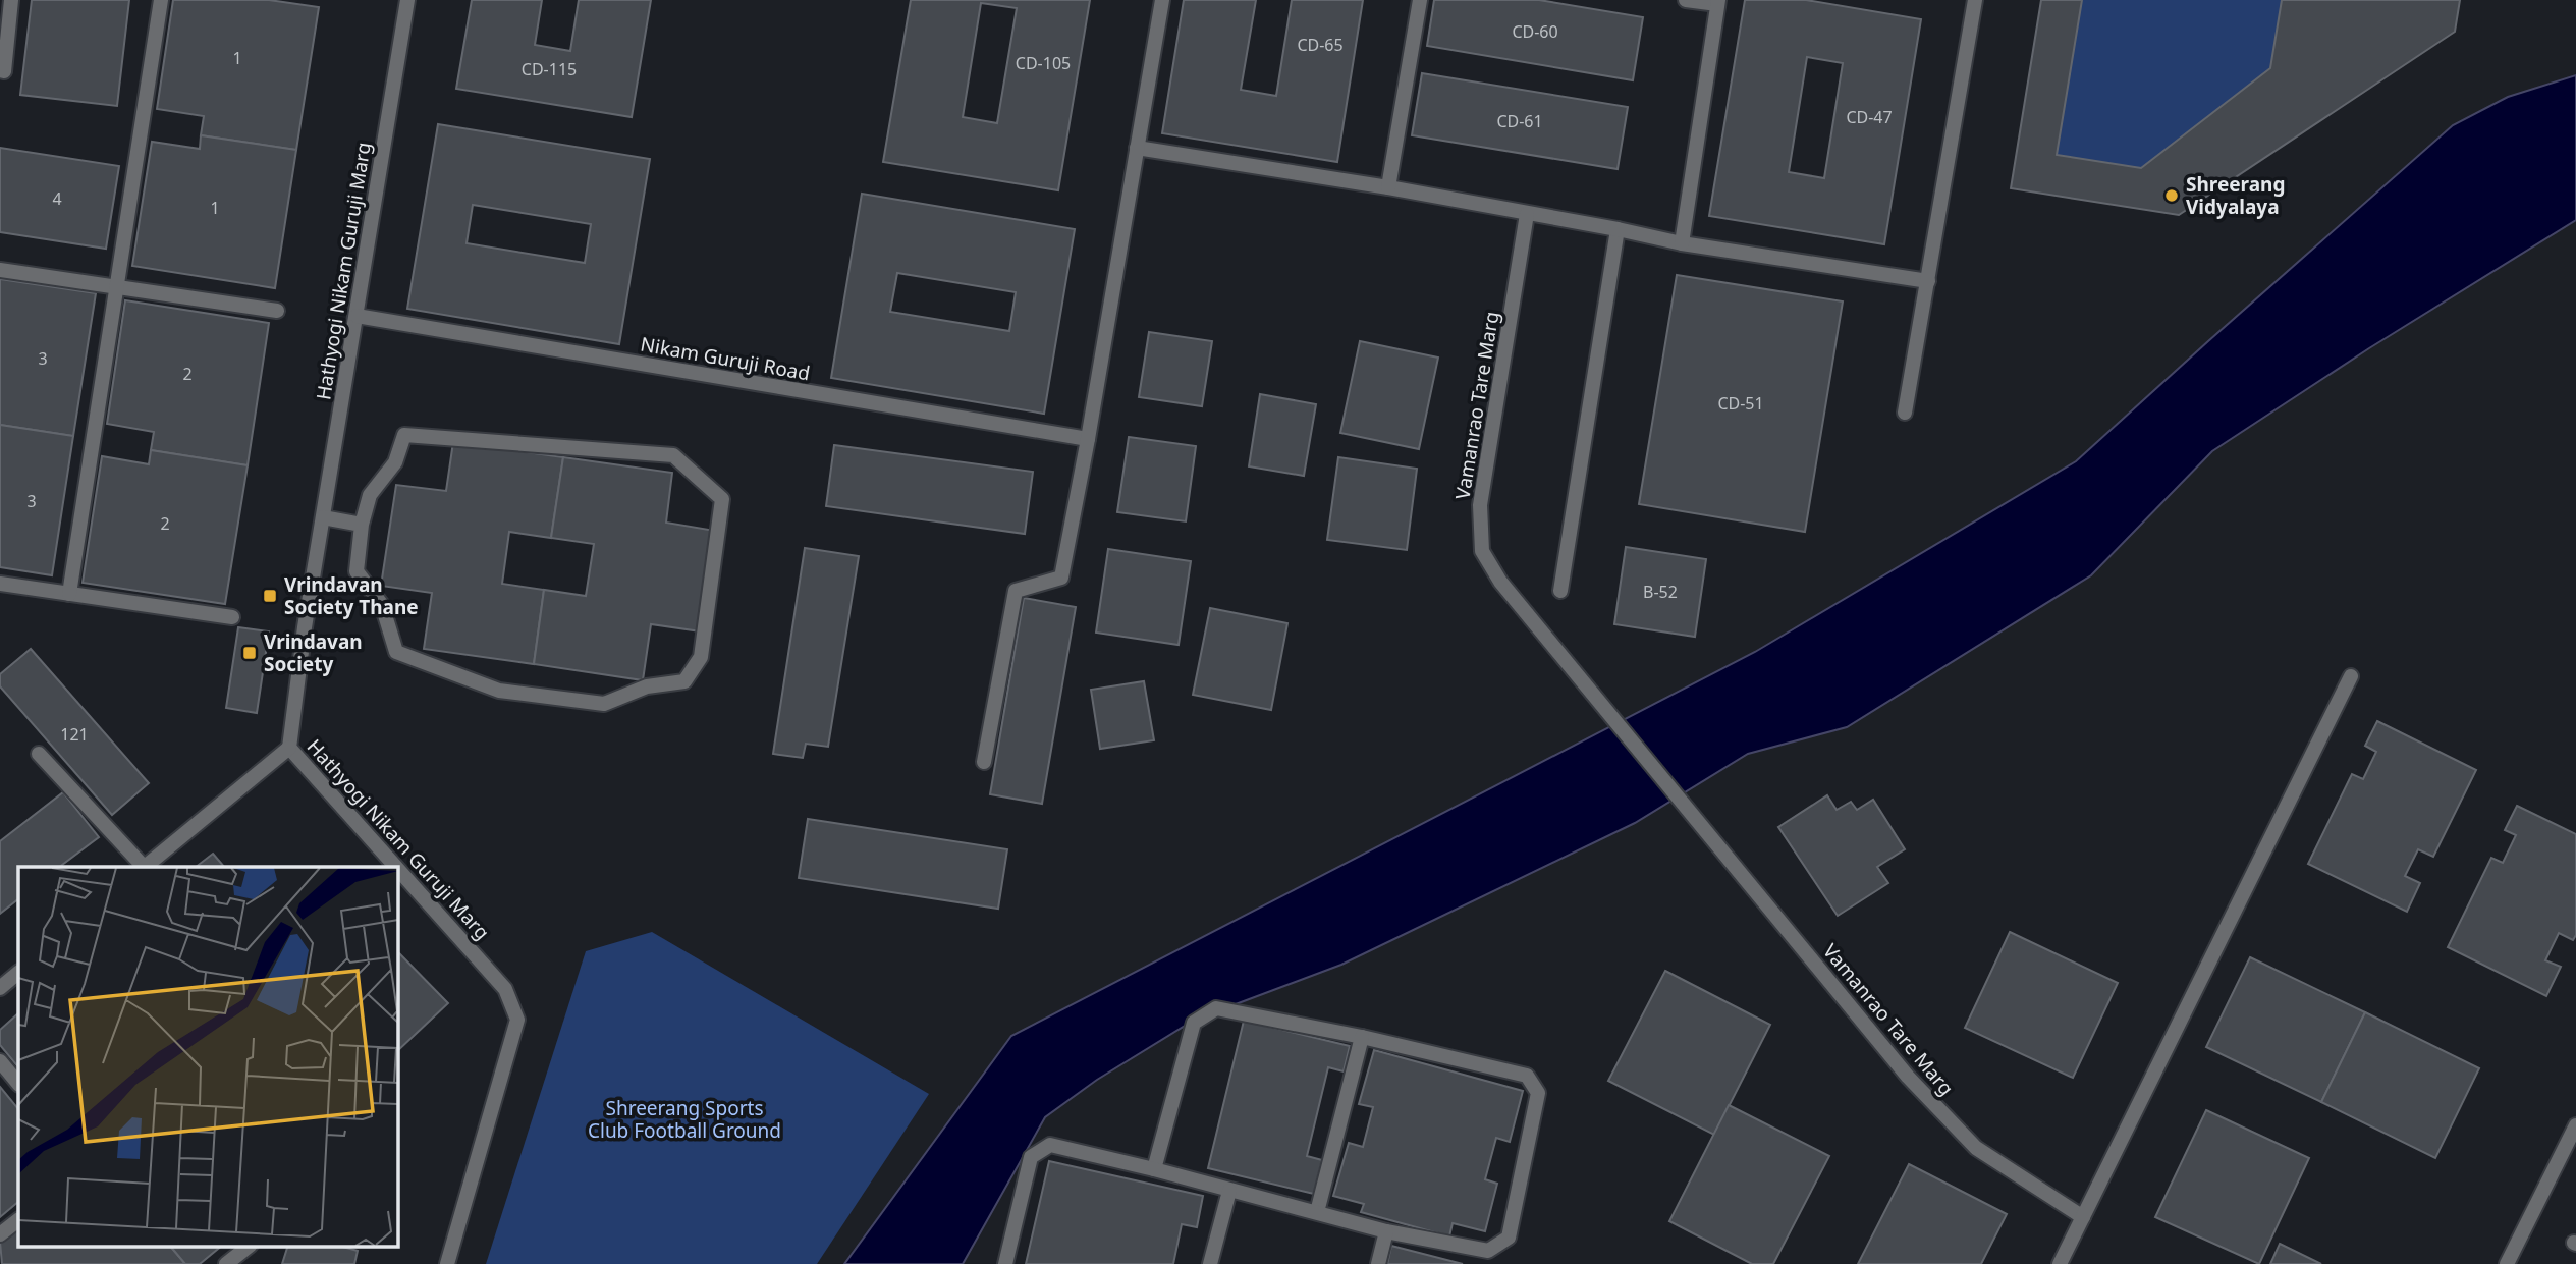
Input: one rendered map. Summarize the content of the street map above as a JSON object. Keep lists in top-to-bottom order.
{
  "streets": {
    "street": ["Hathyogi Nikam Guruji Marg", "Nikam Guruji Road", "Vamanrao Tare Marg"]
  },
  "crossings": [
    ["Hathyogi Nikam Guruji Marg", "Nikam Guruji Road"]
  ],
  "parks": ["Shreerang Sports Club Football Ground"],
  "places": {
    "other": ["Shreerang Vidyalaya"],
    "transit": ["Vrindavan Society Thane", "Vrindavan Society"]
  },
  "house_numbers": [
    "CD-60",
    "CD-65",
    "1",
    "CD-105",
    "CD-115",
    "CD-47",
    "CD-61",
    "4",
    "1",
    "3",
    "2",
    "CD-51",
    "3",
    "2",
    "B-52",
    "121"
  ]
}
